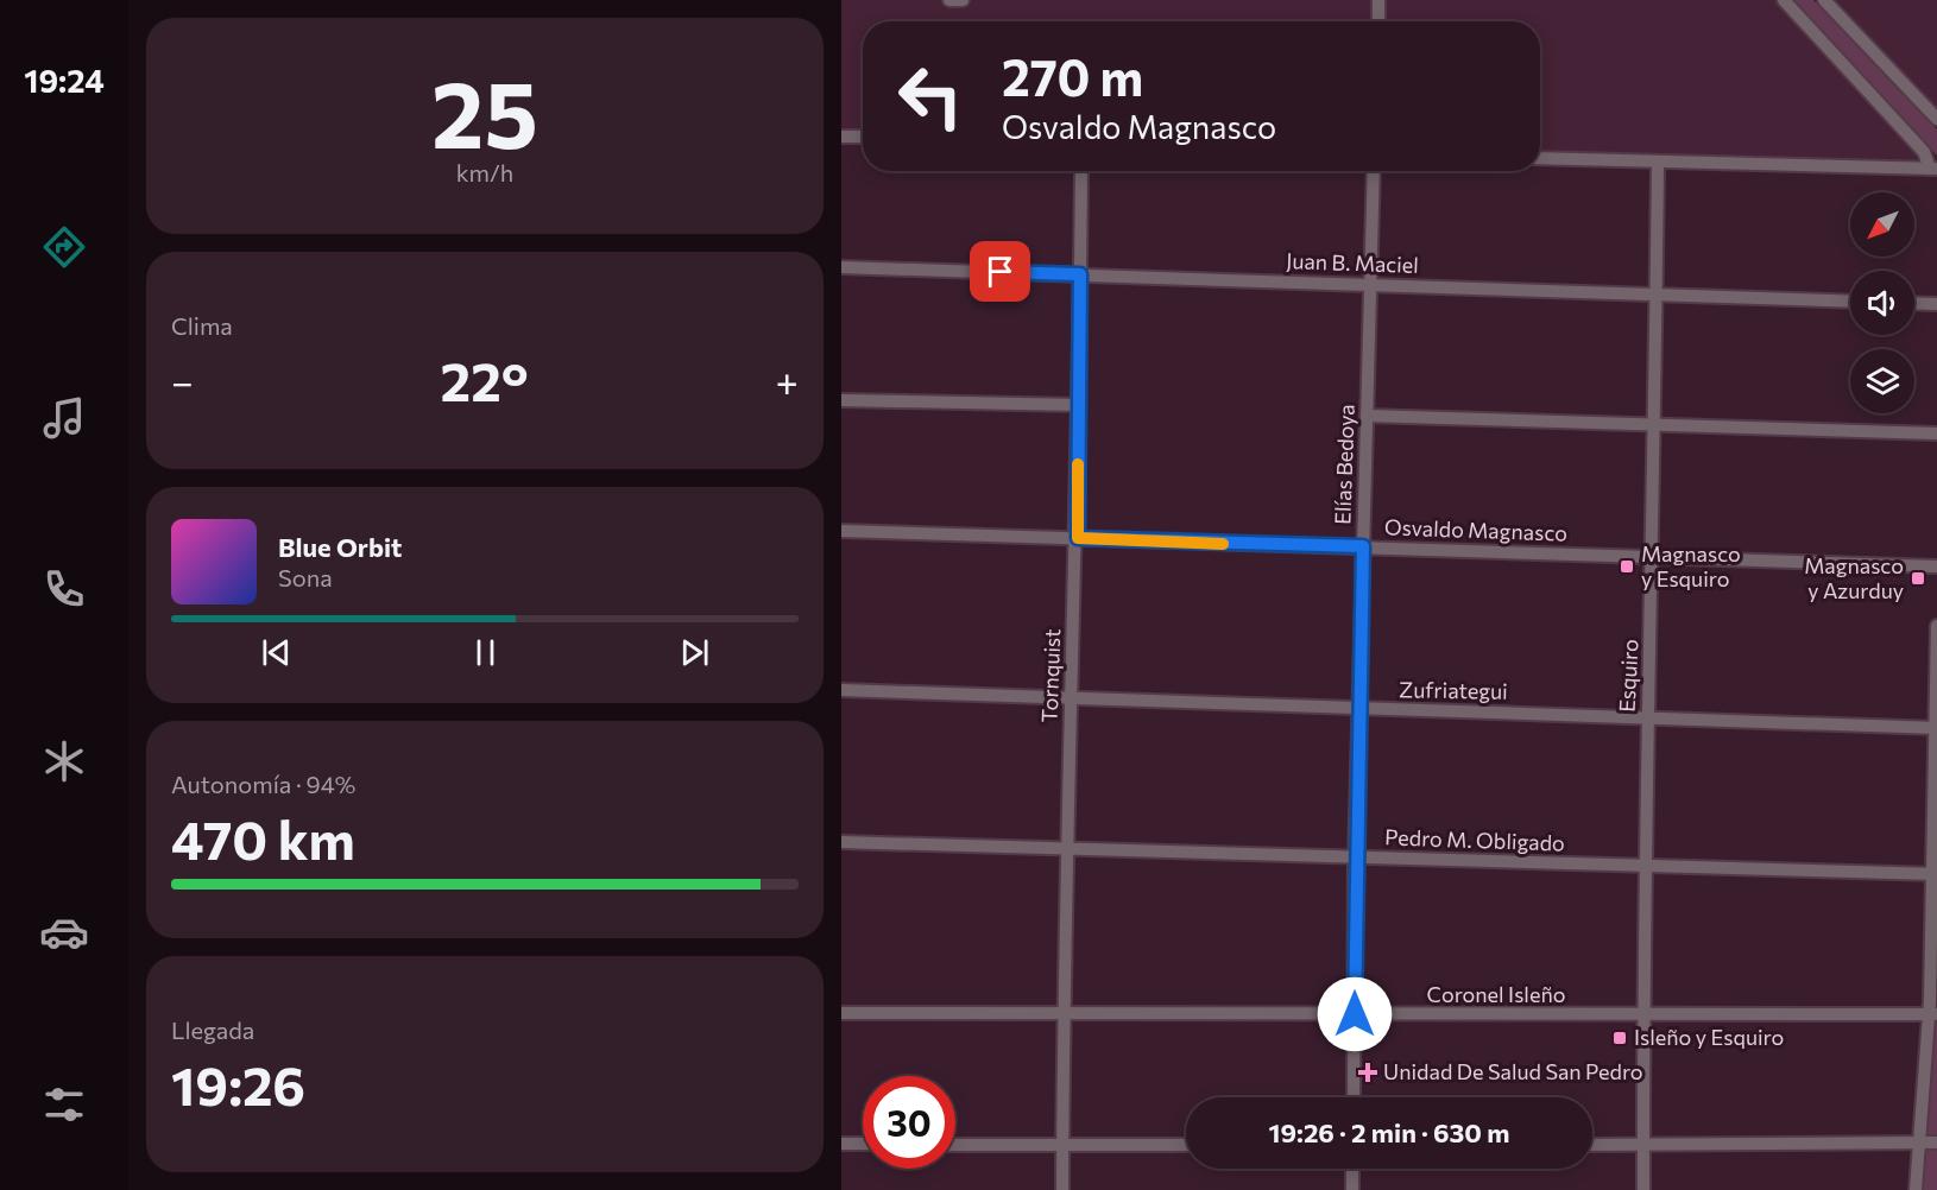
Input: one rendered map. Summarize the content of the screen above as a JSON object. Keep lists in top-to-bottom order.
{
  "streets": {
    "street": [
      "Juan B. Maciel",
      "Elías Bedoya",
      "Osvaldo Magnasco",
      "Tornquist",
      "Esquiro",
      "Zufriategui",
      "Pedro M. Obligado",
      "Coronel Isleño"
    ]
  },
  "crossings": [
    ["Juan B. Maciel", "Elías Bedoya"],
    ["Juan B. Maciel", "Tornquist"],
    ["Juan B. Maciel", "Esquiro"],
    ["Elías Bedoya", "Osvaldo Magnasco"],
    ["Elías Bedoya", "Zufriategui"],
    ["Elías Bedoya", "Pedro M. Obligado"],
    ["Elías Bedoya", "Coronel Isleño"],
    ["Osvaldo Magnasco", "Tornquist"],
    ["Osvaldo Magnasco", "Esquiro"],
    ["Tornquist", "Zufriategui"],
    ["Tornquist", "Pedro M. Obligado"],
    ["Tornquist", "Coronel Isleño"],
    ["Esquiro", "Zufriategui"],
    ["Esquiro", "Pedro M. Obligado"],
    ["Esquiro", "Coronel Isleño"]
  ],
  "places": {
    "transit": ["Magnasco y Esquiro", "Magnasco y Azurduy", "Isleño y Esquiro"],
    "health": ["Unidad De Salud San Pedro"]
  },
  "north": "bottom left",
  "page": {
    "tabs": "19:24",
    "tile": [
      ["25", "km/h"],
      "Clima",
      ["Autonomía · 94%", "470 km"],
      ["Llegada", "19:26"]
    ],
    "turn": ["270 m", "Osvaldo Magnasco"],
    "heat": ["−", "22°", "+"],
    "song": ["Blue Orbit", "Sona"],
    "limit": "30",
    "trip": "19:26 · 2 min · 630 m"
  }
}
